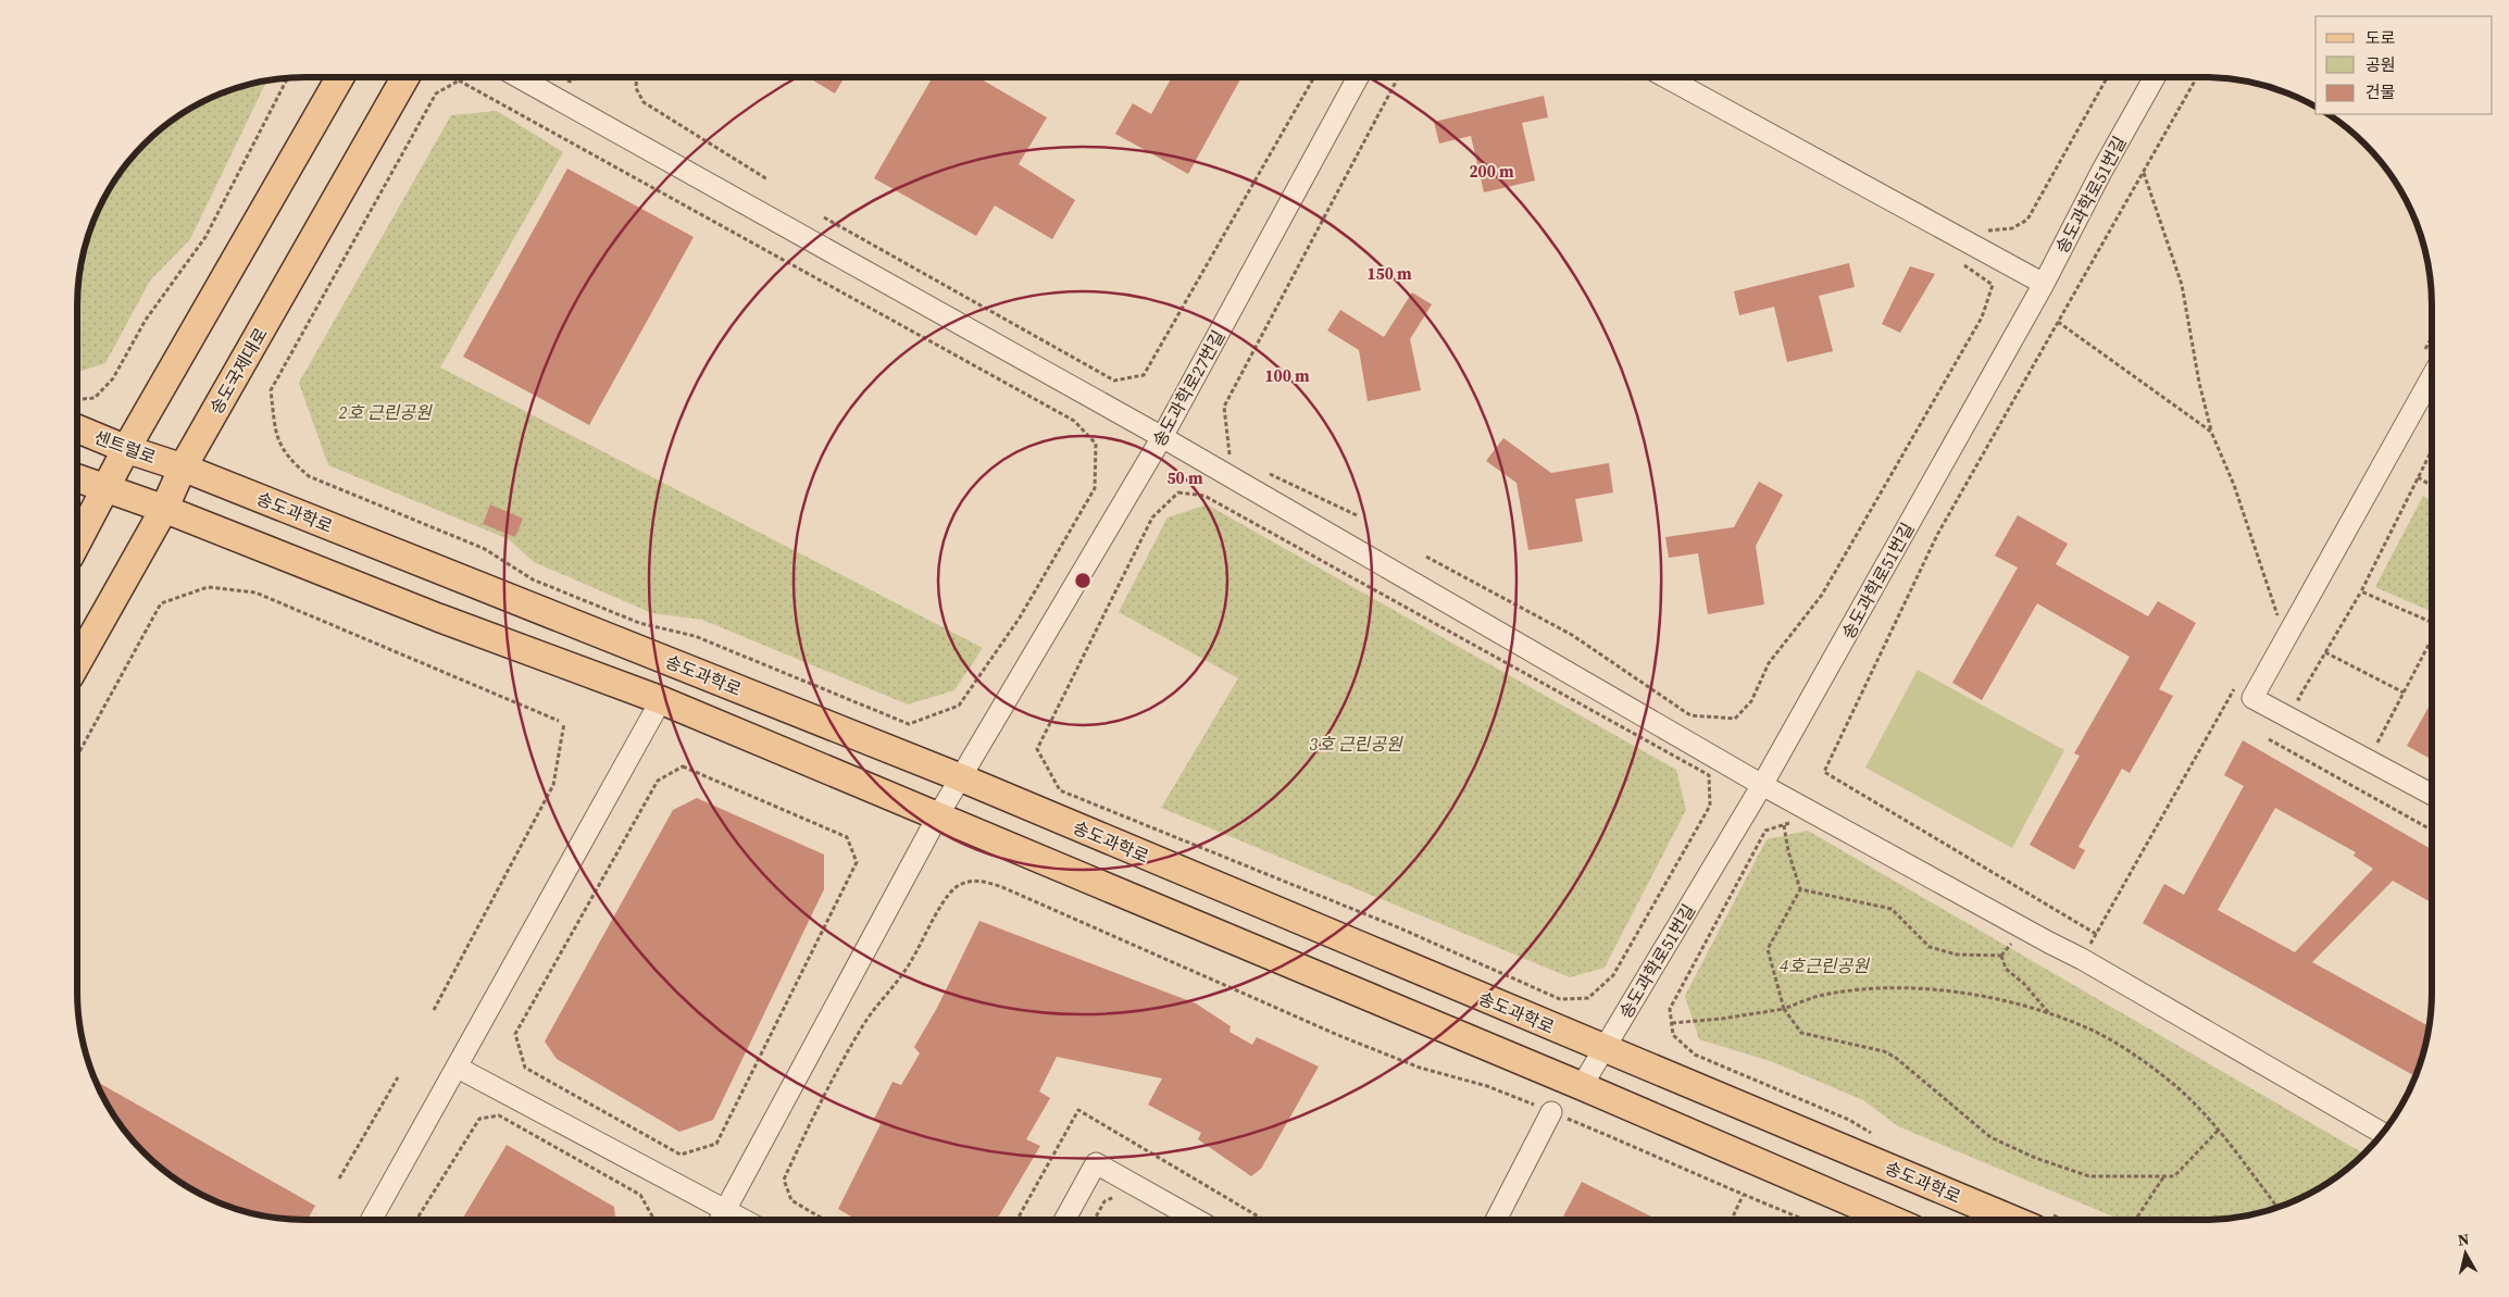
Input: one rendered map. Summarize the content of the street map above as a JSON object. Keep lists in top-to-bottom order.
{
  "streets": {
    "main road": ["송도국제대로", "센트럴로", "송도과학로"],
    "street": ["송도과학로51번길", "송도과학로27번길"]
  },
  "crossings": [
    ["송도과학로51번길", "송도과학로"],
    ["송도국제대로", "센트럴로"],
    ["송도국제대로", "송도과학로"],
    ["송도과학로27번길", "송도과학로"],
    ["센트럴로", "송도과학로"]
  ],
  "parks": ["2호 근린공원", "3호 근린공원", "4호근린공원"],
  "legend": ["도로", "공원", "건물"],
  "north": "top",
  "rings": [
    "200 m",
    "150 m",
    "100 m",
    "50 m"
  ]
}
